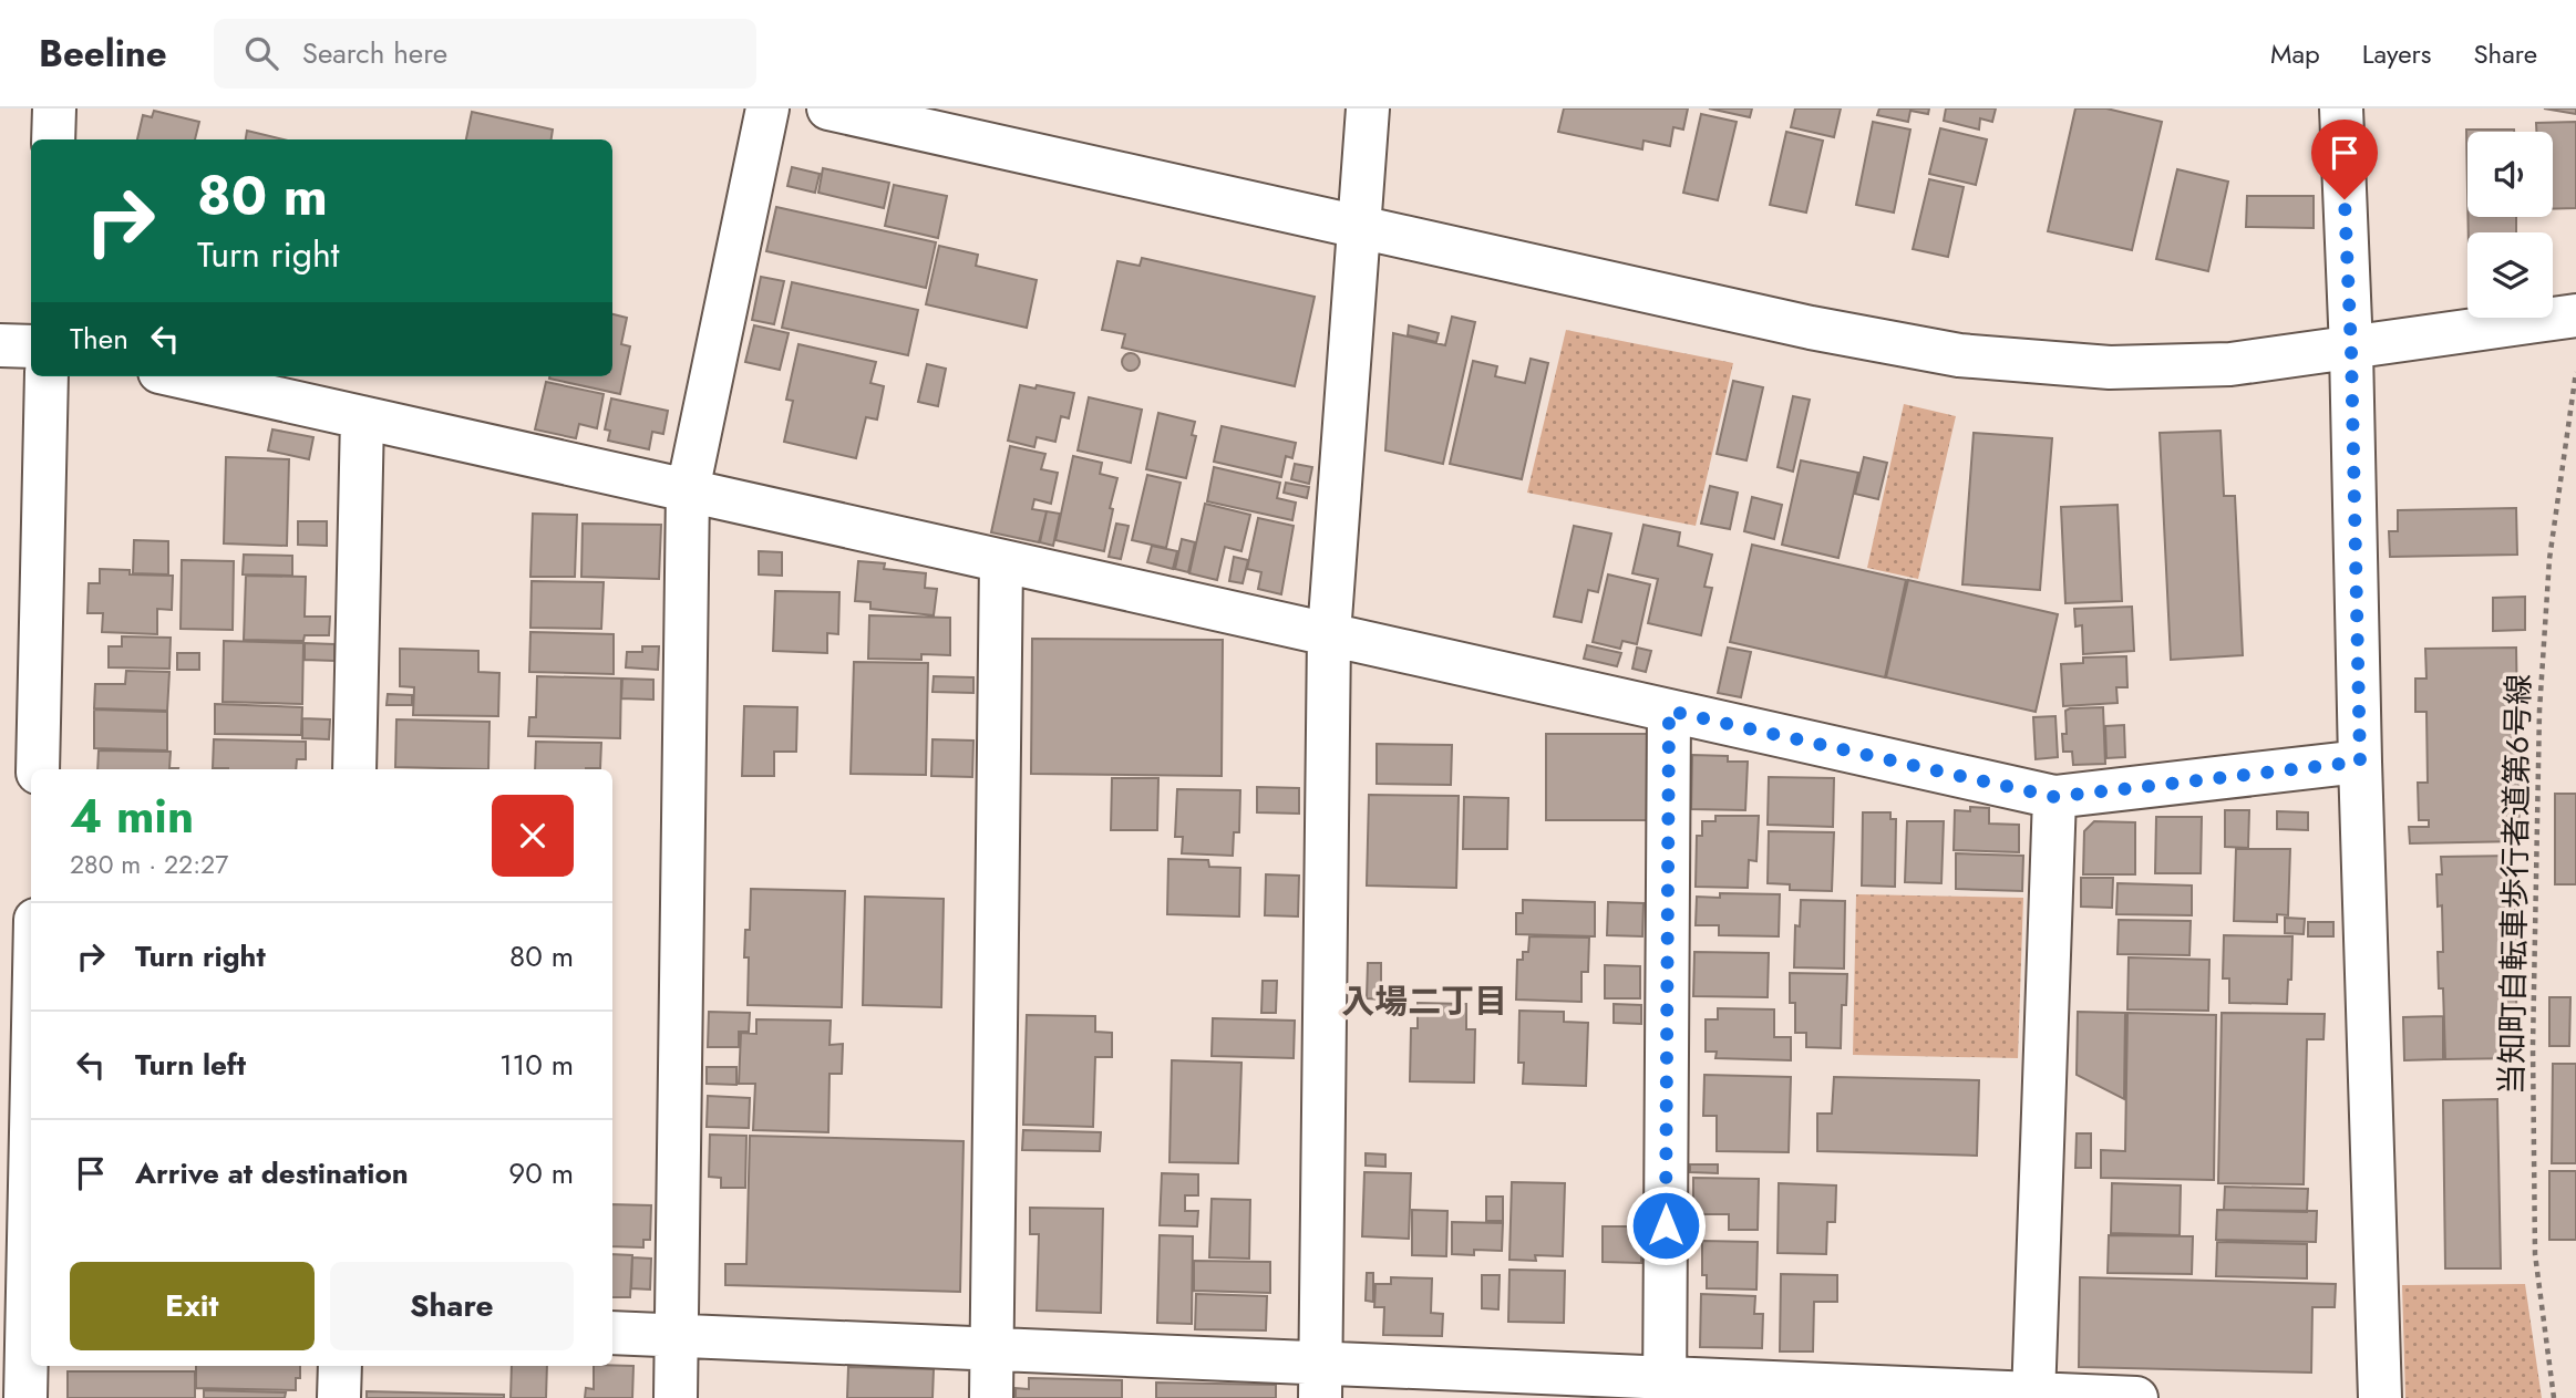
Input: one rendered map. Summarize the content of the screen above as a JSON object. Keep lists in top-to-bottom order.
{
  "streets": {
    "path": ["当知町自転車歩行者道第６号線"]
  },
  "districts": ["入場二丁目"],
  "page": {
    "header": "Beeline",
    "search": "Search here",
    "nav": ["Map", "Layers", "Share"],
    "turn": ["80 m", "Turn right"],
    "then": "Then",
    "heading": ["4 min", "280 m · 22:27"],
    "list": [
      {
        "name": "Turn right",
        "value": "80 m"
      },
      {
        "name": "Turn left",
        "value": "110 m"
      },
      {
        "name": "Arrive at destination",
        "value": "90 m"
      }
    ],
    "buttons": ["Exit", "Share"]
  }
}
